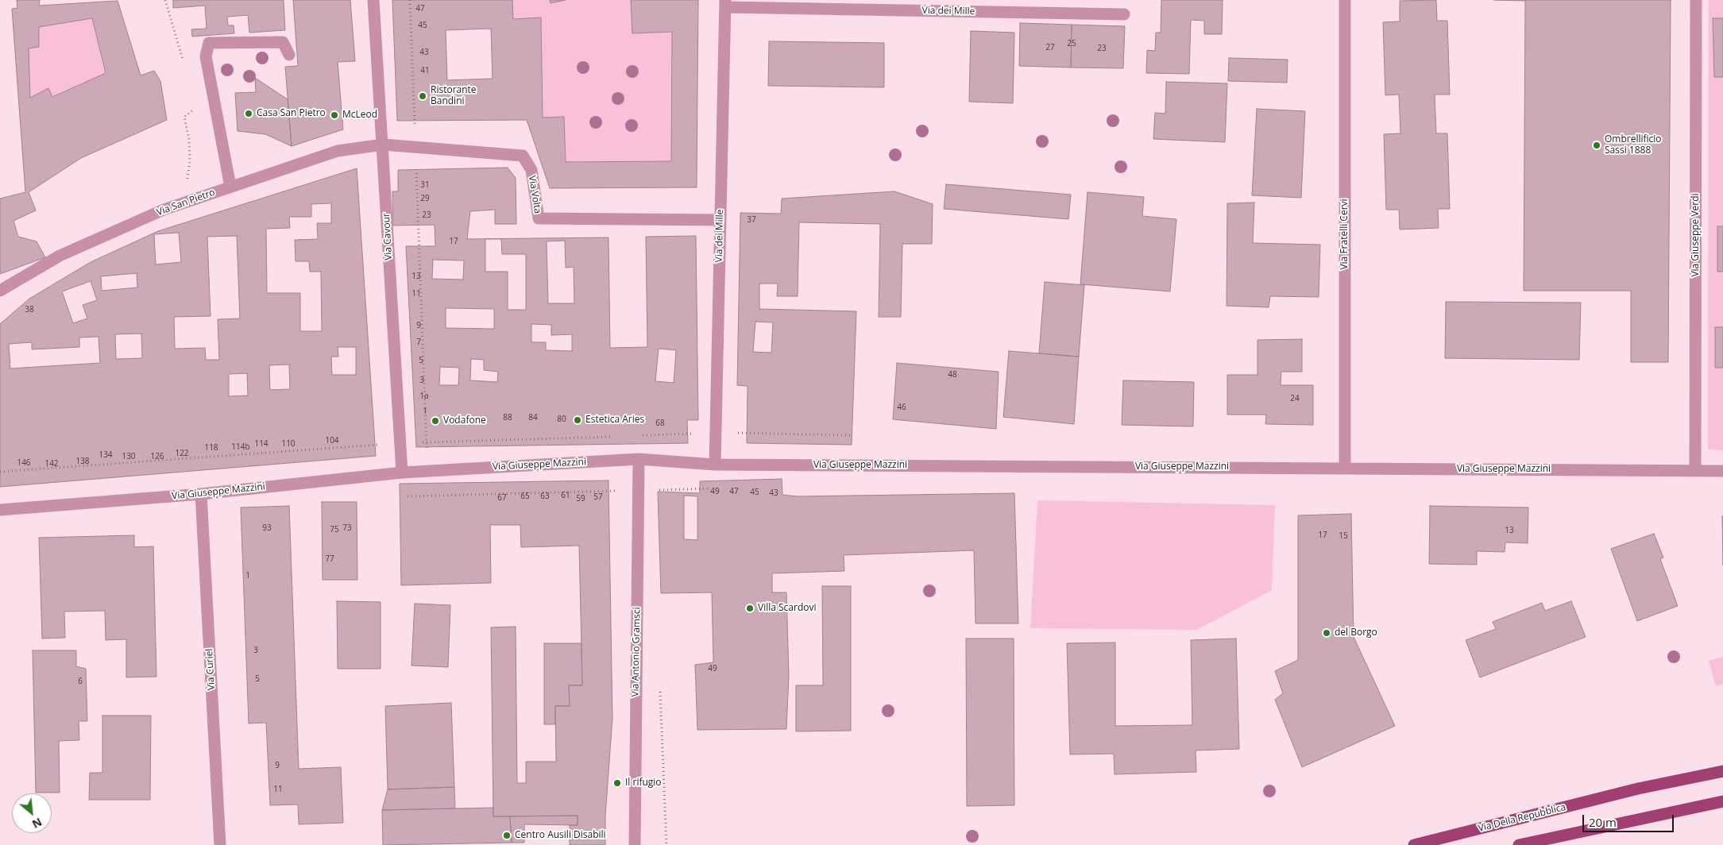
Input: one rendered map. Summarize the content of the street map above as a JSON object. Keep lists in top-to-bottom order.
{
  "streets": {
    "main road": ["Via Della Repubblica"],
    "street": [
      "Via dei Mille",
      "Via Volta",
      "Via San Pietro",
      "Via Fratelli Cervi",
      "Via Giuseppe Verdi",
      "Via Cavour",
      "Via Giuseppe Mazzini",
      "Via Antonio Gramsci",
      "Via Curiel"
    ]
  },
  "crossings": [
    ["Via dei Mille", "Via Volta"],
    ["Via dei Mille", "Via Giuseppe Mazzini"],
    ["Via Volta", "Via San Pietro"],
    ["Via Volta", "Via Cavour"],
    ["Via San Pietro", "Via Cavour"],
    ["Via Fratelli Cervi", "Via Giuseppe Mazzini"],
    ["Via Giuseppe Verdi", "Via Giuseppe Mazzini"],
    ["Via Cavour", "Via Giuseppe Mazzini"],
    ["Via Giuseppe Mazzini", "Via Antonio Gramsci"],
    ["Via Giuseppe Mazzini", "Via Curiel"]
  ],
  "places": [
    "Ristorante Bandini",
    "Casa San Pietro",
    "McLeod",
    "Ombrellificio Sassi 1888",
    "Estetica Aries",
    "Vodafone",
    "Villa Scardovi",
    "del Borgo",
    "Il rifugio",
    "Centro Ausili Disabili"
  ],
  "house_numbers": [
    "47",
    "45",
    "25",
    "27",
    "23",
    "43",
    "41",
    "31",
    "29",
    "23",
    "37",
    "17",
    "13",
    "11",
    "38",
    "9",
    "7",
    "5",
    "48",
    "3",
    "1a",
    "24",
    "46",
    "1",
    "88",
    "84",
    "80",
    "68",
    "104",
    "114",
    "110",
    "114b",
    "118",
    "122",
    "134",
    "130",
    "126",
    "138",
    "146",
    "142",
    "49",
    "47",
    "45",
    "43",
    "61",
    "65",
    "63",
    "57",
    "67",
    "59",
    "93",
    "73",
    "75",
    "13",
    "17",
    "15",
    "77",
    "1",
    "3",
    "49",
    "5",
    "6",
    "9",
    "11"
  ],
  "scale_bar": "20 m",
  "north": "bottom right"
}
